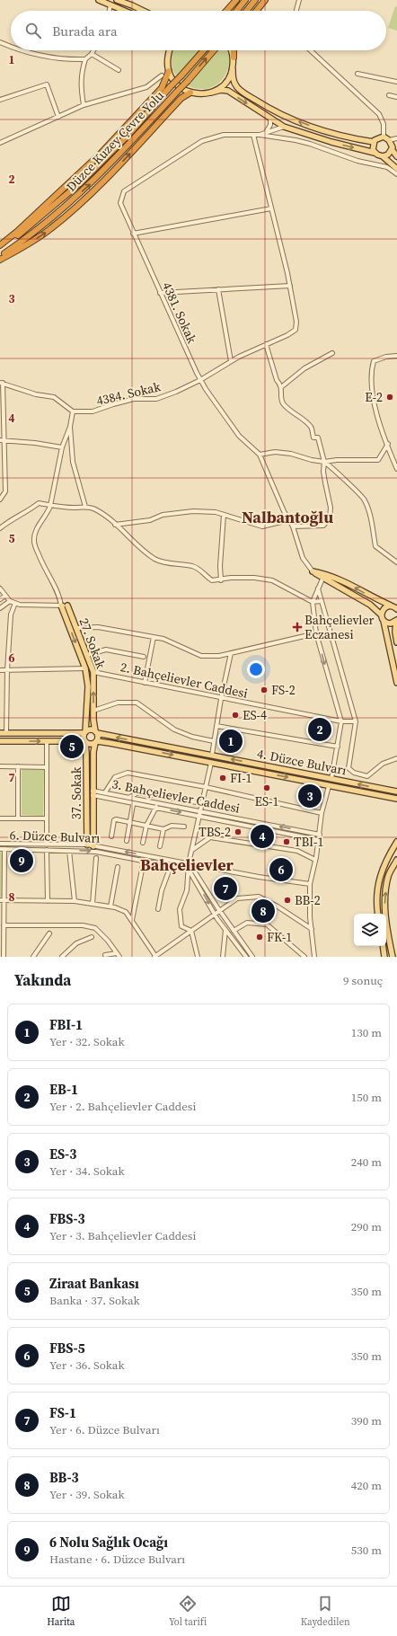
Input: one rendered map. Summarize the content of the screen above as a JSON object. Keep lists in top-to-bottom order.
{
  "streets": {
    "highway": ["Düzce Kuzey Çevre Yolu"],
    "main road": ["27. Sokak", "4. Düzce Bulvarı", "37. Sokak"],
    "street": [
      "4381. Sokak",
      "4384. Sokak",
      "2. Bahçelievler Caddesi",
      "3. Bahçelievler Caddesi",
      "6. Düzce Bulvarı"
    ]
  },
  "crossings": [
    ["4381. Sokak", "4384. Sokak"],
    ["27. Sokak", "2. Bahçelievler Caddesi"],
    ["27. Sokak", "4. Düzce Bulvarı"],
    ["27. Sokak", "37. Sokak"],
    ["4. Düzce Bulvarı", "37. Sokak"],
    ["37. Sokak", "6. Düzce Bulvarı"]
  ],
  "districts": ["Nalbantoğlu", "Bahçelievler"],
  "places": {
    "other": [
      "E-2",
      "FS-2",
      "ES-4",
      "FI-1",
      "ES-1",
      "TBS-2",
      "TBI-1",
      "BB-2",
      "FK-1"
    ],
    "health": ["Bahçelievler Eczanesi"]
  },
  "page": {
    "search": "Burada ara",
    "pins": [
      "2",
      "1",
      "5",
      "3",
      "4",
      "9",
      "6",
      "7",
      "8"
    ],
    "heading": ["Yakında", "9 sonuç"],
    "list": [
      {
        "mark": "1",
        "name": "FBI-1",
        "note": "Yer · 32. Sokak",
        "value": "130 m"
      },
      {
        "mark": "2",
        "name": "EB-1",
        "note": "Yer · 2. Bahçelievler Caddesi",
        "value": "150 m"
      },
      {
        "mark": "3",
        "name": "ES-3",
        "note": "Yer · 34. Sokak",
        "value": "240 m"
      },
      {
        "mark": "4",
        "name": "FBS-3",
        "note": "Yer · 3. Bahçelievler Caddesi",
        "value": "290 m"
      },
      {
        "mark": "5",
        "name": "Ziraat Bankası",
        "note": "Banka · 37. Sokak",
        "value": "350 m"
      },
      {
        "mark": "6",
        "name": "FBS-5",
        "note": "Yer · 36. Sokak",
        "value": "350 m"
      },
      {
        "mark": "7",
        "name": "FS-1",
        "note": "Yer · 6. Düzce Bulvarı",
        "value": "390 m"
      },
      {
        "mark": "8",
        "name": "BB-3",
        "note": "Yer · 39. Sokak",
        "value": "420 m"
      },
      {
        "mark": "9",
        "name": "6 Nolu Sağlık Ocağı",
        "note": "Hastane · 6. Düzce Bulvarı",
        "value": "530 m"
      }
    ],
    "nav": ["Harita", "Yol tarifi", "Kaydedilen"]
  },
  "grid": {
    "rows": [
      "1",
      "2",
      "3",
      "4",
      "5",
      "6",
      "7",
      "8"
    ]
  }
}
